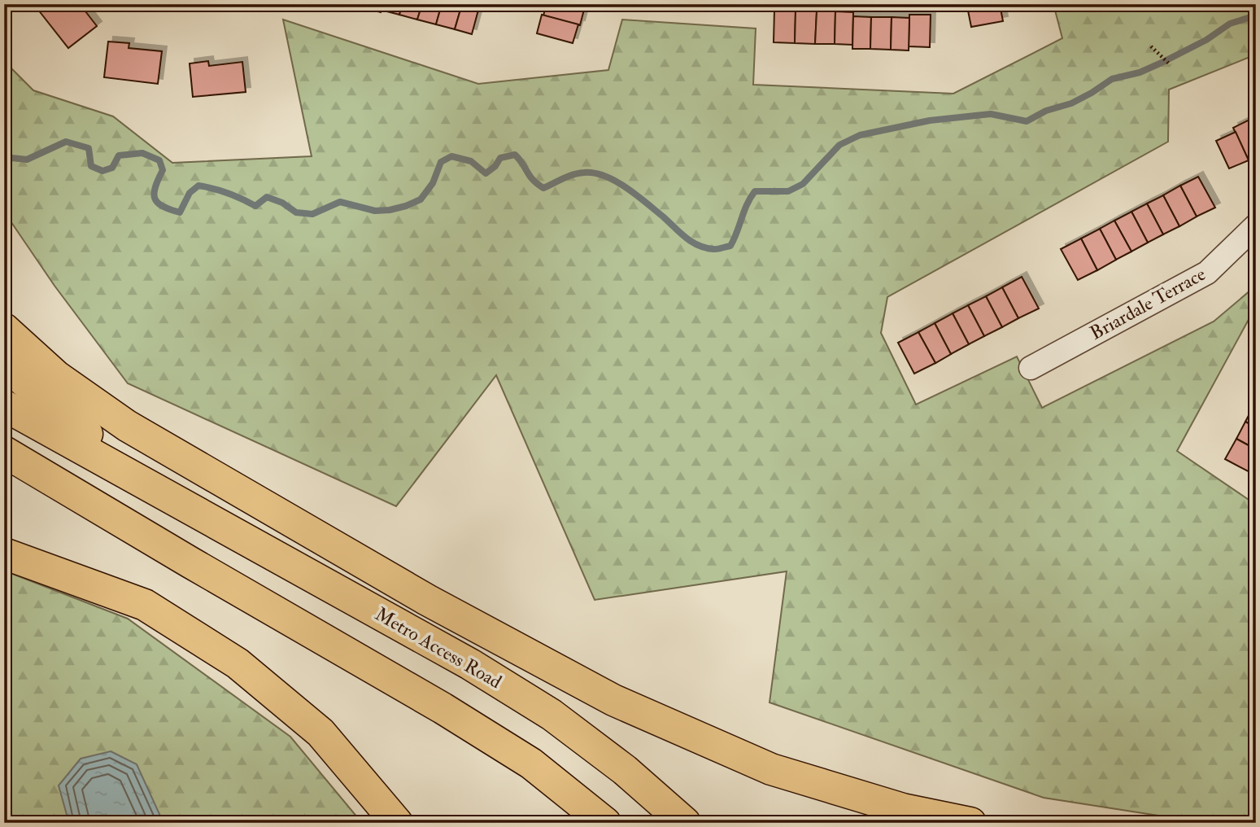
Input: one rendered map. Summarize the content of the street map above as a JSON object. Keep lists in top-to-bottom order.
{
  "streets": {
    "highway": ["Metro Access Road"],
    "street": ["Briardale Terrace"]
  }
}
